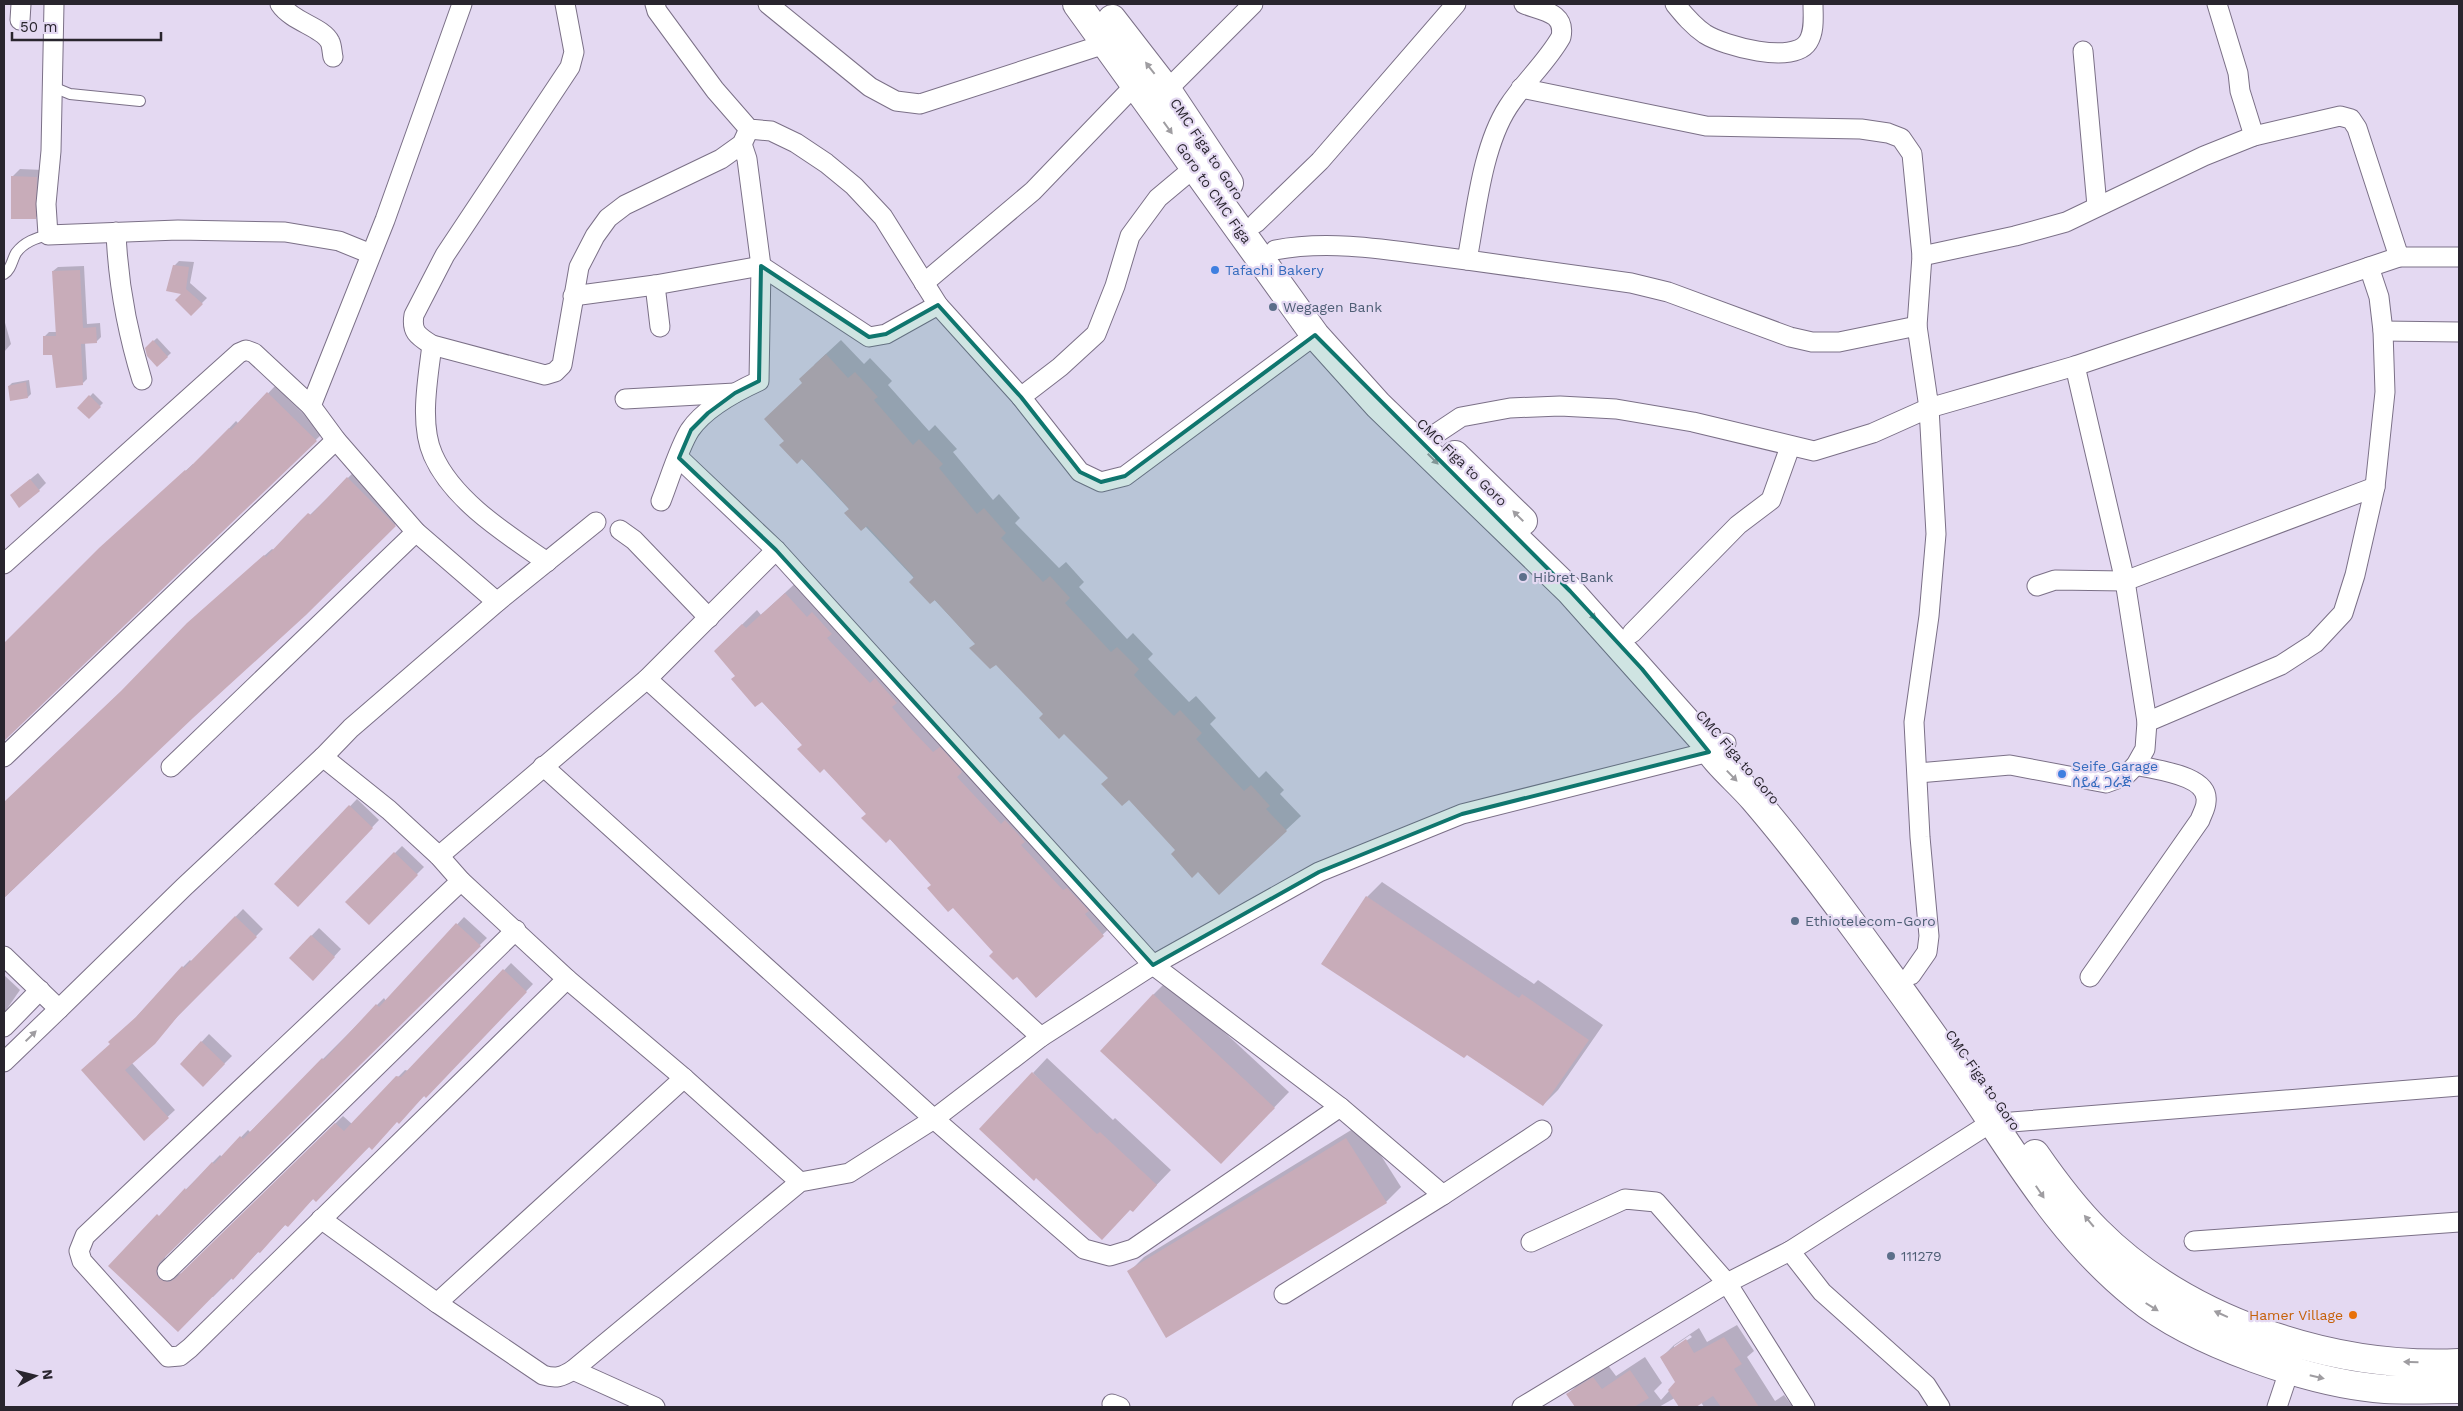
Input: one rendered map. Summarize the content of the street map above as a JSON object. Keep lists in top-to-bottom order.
{
  "streets": {
    "main road": ["CMC Figa to Goro", "Goro to CMC Figa"]
  },
  "crossings": [
    ["CMC Figa to Goro", "Goro to CMC Figa"]
  ],
  "one_way": ["Goro to CMC Figa"],
  "places": [
    "Tafachi Bakery",
    "Wegagen Bank",
    "Hibret Bank",
    "Seife Garage ሰይፈ ጋራጅ",
    "Ethiotelecom-Goro",
    "111279",
    "Hamer Village"
  ],
  "scale_bar": "50 m",
  "north": "right"
}
